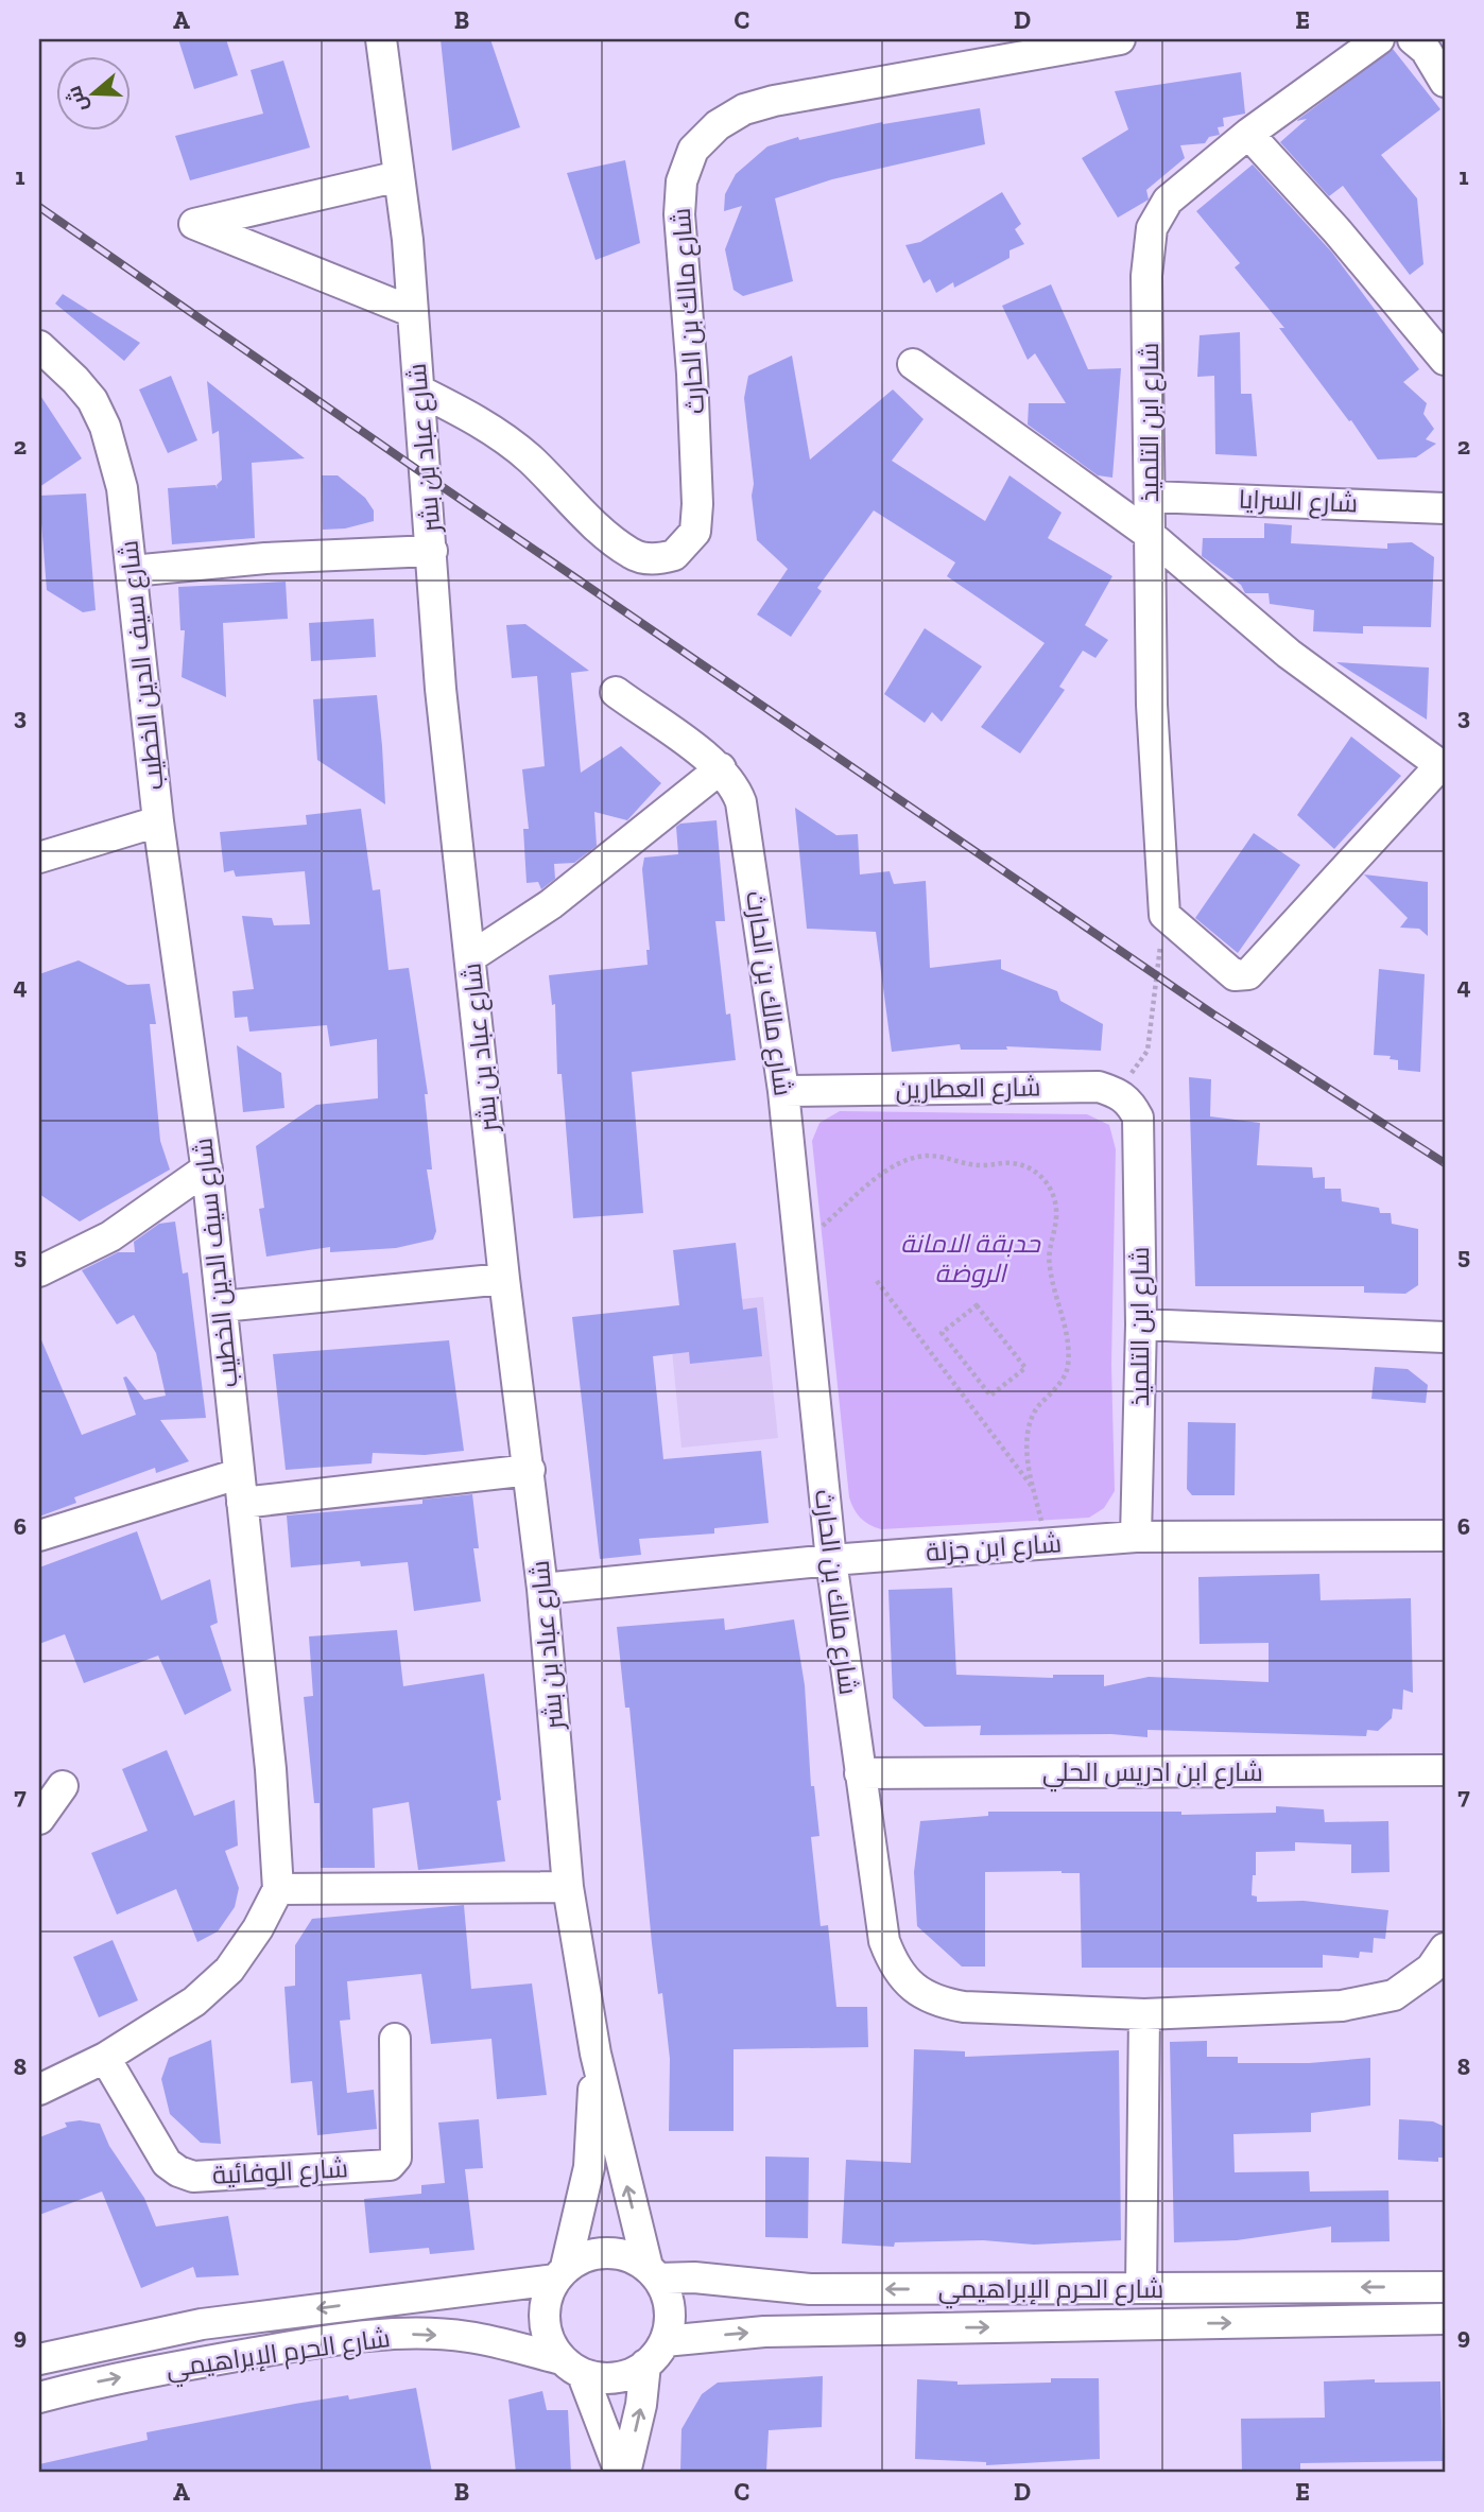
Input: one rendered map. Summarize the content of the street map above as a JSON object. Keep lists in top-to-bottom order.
{
  "streets": {
    "street": [
      "شارع مالك بن الحارث",
      "شارع ابن التلميذ",
      "شارع عباد بن بشر",
      "شارع السرايا",
      "شارع سيف الدين الخطيب",
      "شارع العطارين",
      "شارع ابن جزلة",
      "شارع ابن ادريس الحلي",
      "شارع الوفائية",
      "شارع الحرم الإبراهيمي"
    ]
  },
  "crossings": [
    ["شارع مالك بن الحارث", "شارع عباد بن بشر"],
    ["شارع مالك بن الحارث", "شارع العطارين"],
    ["شارع مالك بن الحارث", "شارع ابن جزلة"],
    ["شارع مالك بن الحارث", "شارع ابن ادريس الحلي"],
    ["شارع ابن التلميذ", "شارع السرايا"],
    ["شارع ابن التلميذ", "شارع العطارين"],
    ["شارع ابن التلميذ", "شارع ابن جزلة"],
    ["شارع عباد بن بشر", "شارع ابن جزلة"],
    ["شارع عباد بن بشر", "شارع الحرم الإبراهيمي"]
  ],
  "parks": ["حدبقة الامانة الروضة"],
  "north": "left",
  "grid": {
    "columns": [
      "A",
      "B",
      "C",
      "D",
      "E"
    ],
    "rows": [
      "1",
      "2",
      "3",
      "4",
      "5",
      "6",
      "7",
      "8",
      "9"
    ]
  }
}
